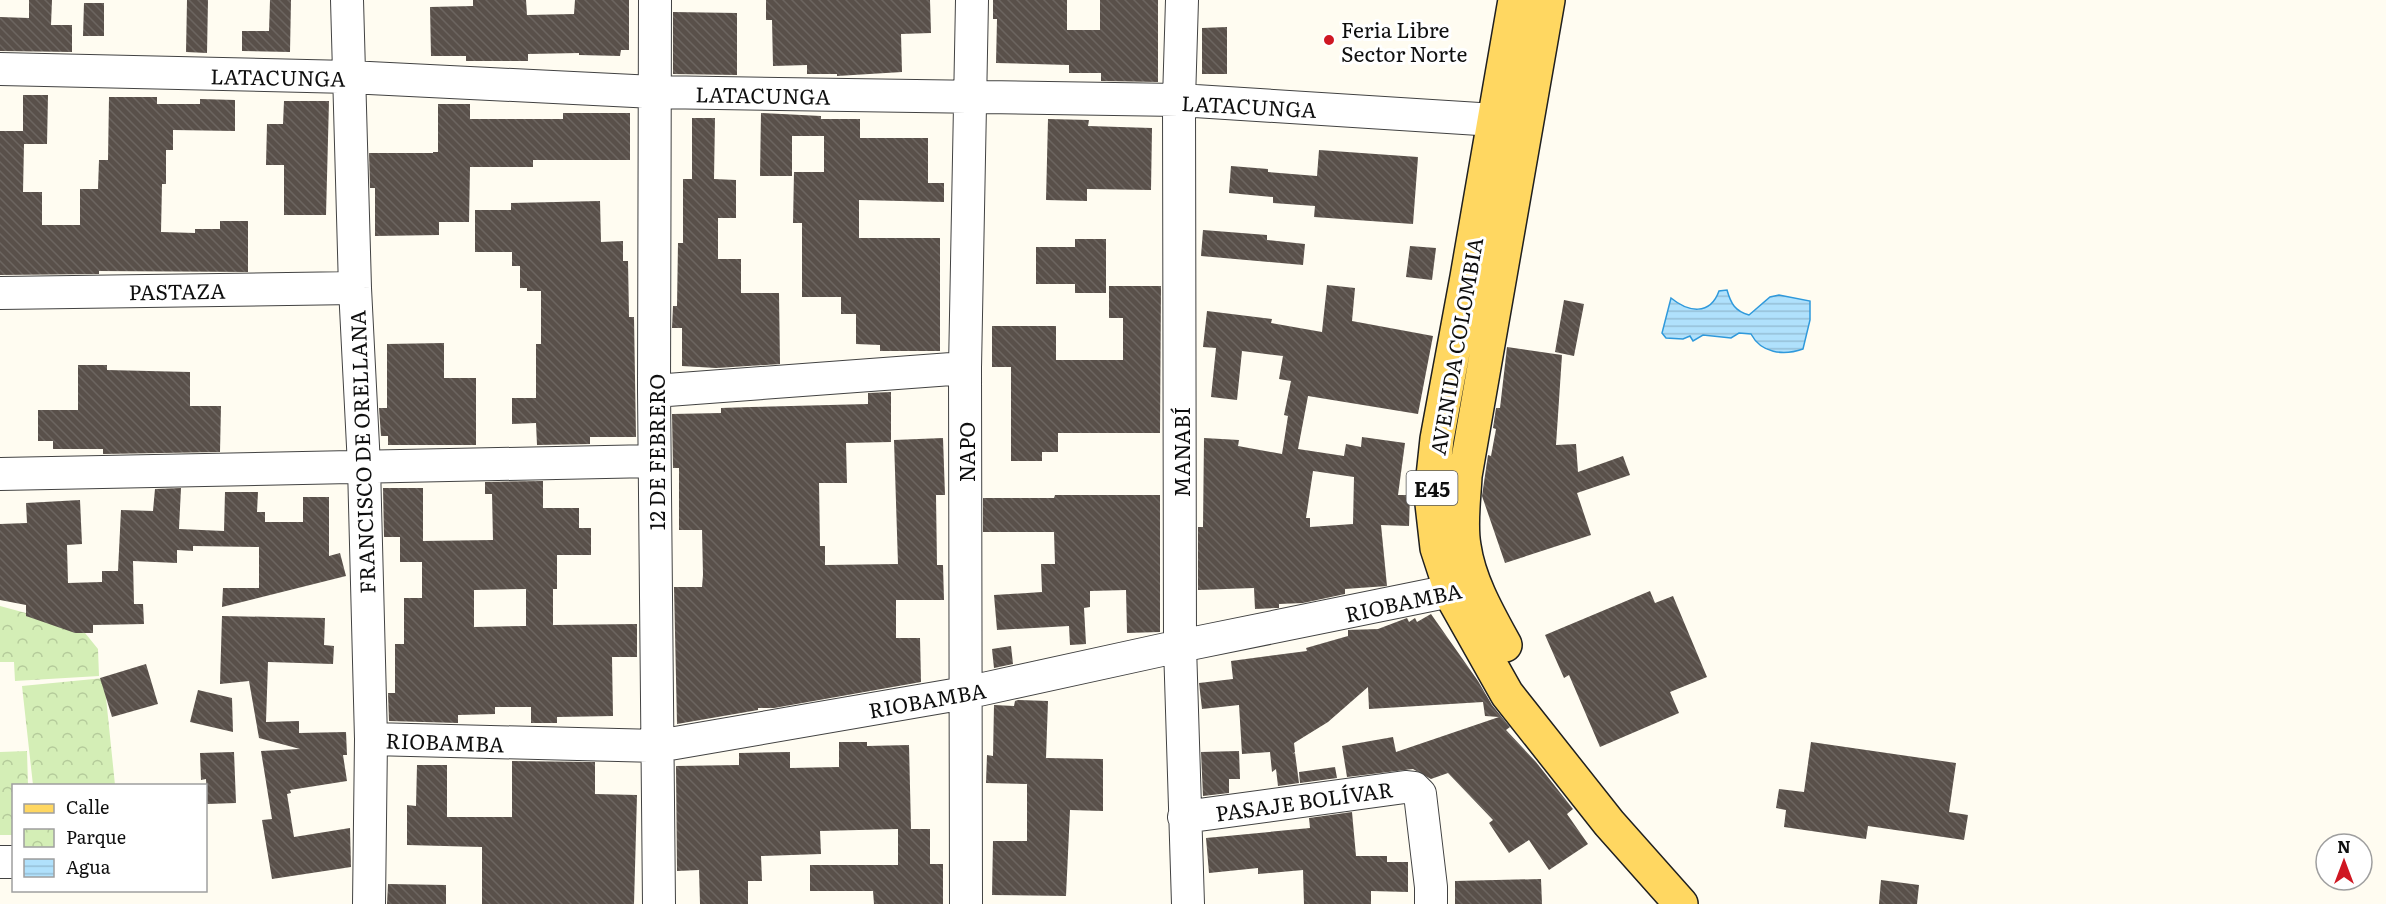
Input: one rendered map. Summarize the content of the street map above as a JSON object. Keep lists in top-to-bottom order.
{
  "streets": {
    "main road": ["AVENIDA COLOMBIA", "E45"],
    "street": [
      "LATACUNGA",
      "PASTAZA",
      "FRANCISCO DE ORELLANA",
      "12 DE FEBRERO",
      "NAPO",
      "MANABÍ",
      "RIOBAMBA",
      "PASAJE BOLÍVAR"
    ]
  },
  "crossings": [
    ["LATACUNGA", "AVENIDA COLOMBIA"],
    ["LATACUNGA", "FRANCISCO DE ORELLANA"],
    ["LATACUNGA", "12 DE FEBRERO"],
    ["LATACUNGA", "NAPO"],
    ["LATACUNGA", "MANABÍ"],
    ["PASTAZA", "FRANCISCO DE ORELLANA"],
    ["AVENIDA COLOMBIA", "RIOBAMBA"],
    ["FRANCISCO DE ORELLANA", "RIOBAMBA"],
    ["12 DE FEBRERO", "RIOBAMBA"],
    ["NAPO", "RIOBAMBA"],
    ["MANABÍ", "RIOBAMBA"],
    ["MANABÍ", "PASAJE BOLÍVAR"]
  ],
  "places": ["Feria Libre Sector Norte"],
  "legend": ["Calle", "Parque", "Agua"],
  "north": "top"
}
